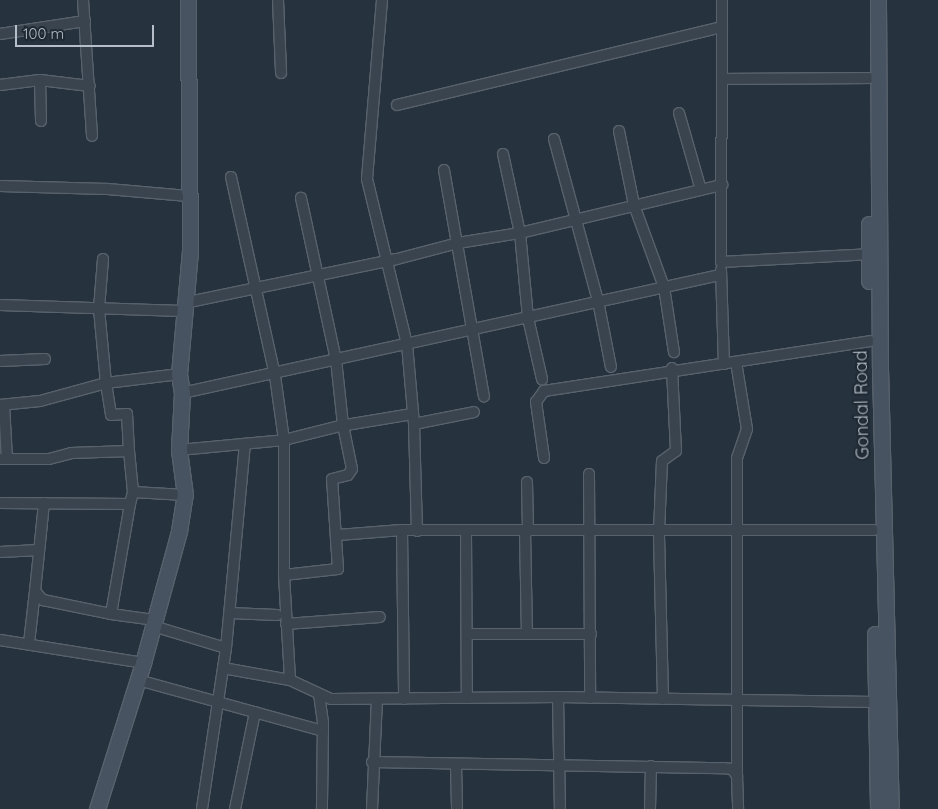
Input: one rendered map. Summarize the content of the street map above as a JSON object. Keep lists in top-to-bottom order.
{
  "streets": {
    "main road": ["Gondal Road"]
  },
  "scale_bar": "100 m"
}
